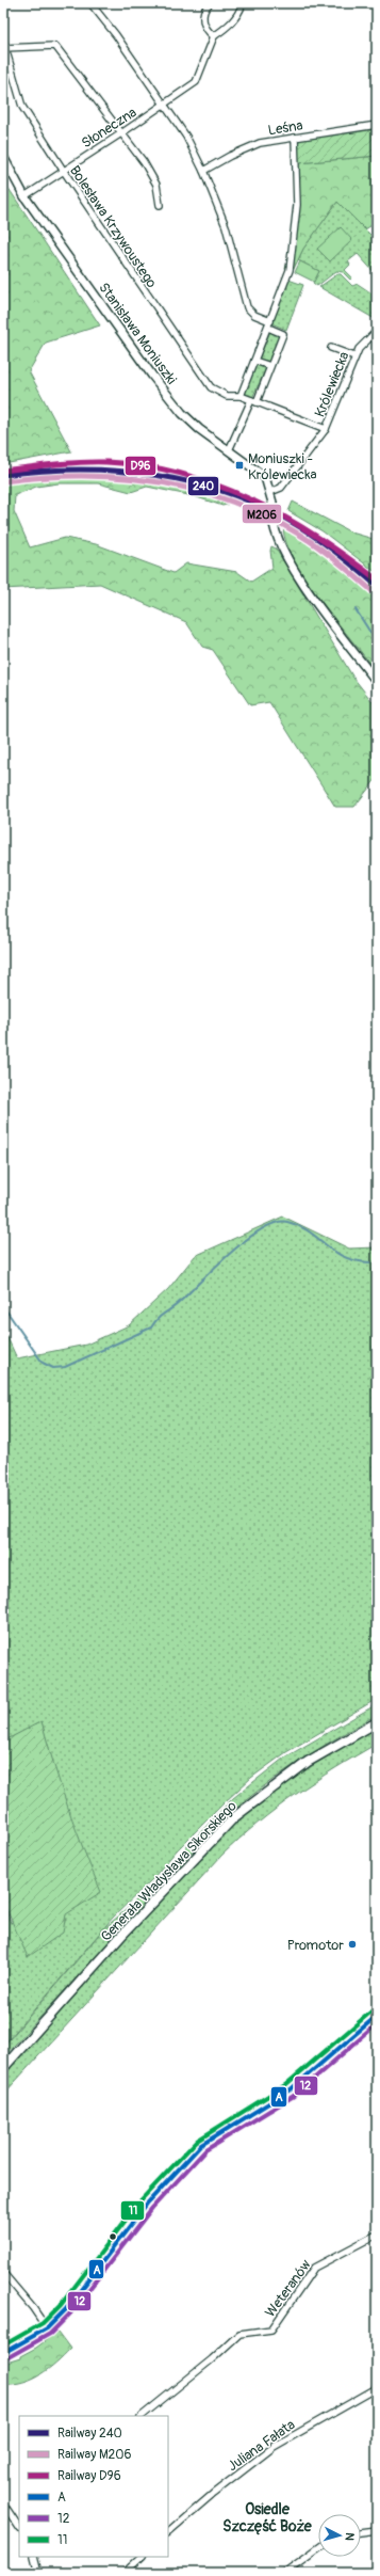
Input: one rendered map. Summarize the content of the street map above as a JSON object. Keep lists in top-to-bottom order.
{
  "streets": {
    "main road": ["Generała Władysława Sikorskiego"],
    "street": [
      "Słoneczna",
      "Leśna",
      "Bolesława Krzywoustego",
      "Stanisława Moniuszki",
      "Królewiecka",
      "Weteranów",
      "Juliana Fałata"
    ]
  },
  "crossings": [
    ["Słoneczna", "Bolesława Krzywoustego"],
    ["Słoneczna", "Stanisława Moniuszki"],
    ["Bolesława Krzywoustego", "Królewiecka"],
    ["Stanisława Moniuszki", "Królewiecka"]
  ],
  "districts": ["Osiedle Szczęść Boże"],
  "places": {
    "transit": ["Moniuszki - Królewiecka"],
    "other": ["Promotor"]
  },
  "lines": [
    "rail line D96",
    "rail line 240",
    "rail line M206",
    "transit line 11",
    "transit line A",
    "transit line 12"
  ],
  "legend": [
    "Railway 240",
    "Railway M206",
    "Railway D96",
    "A",
    "12",
    "11"
  ],
  "north": "right"
}
